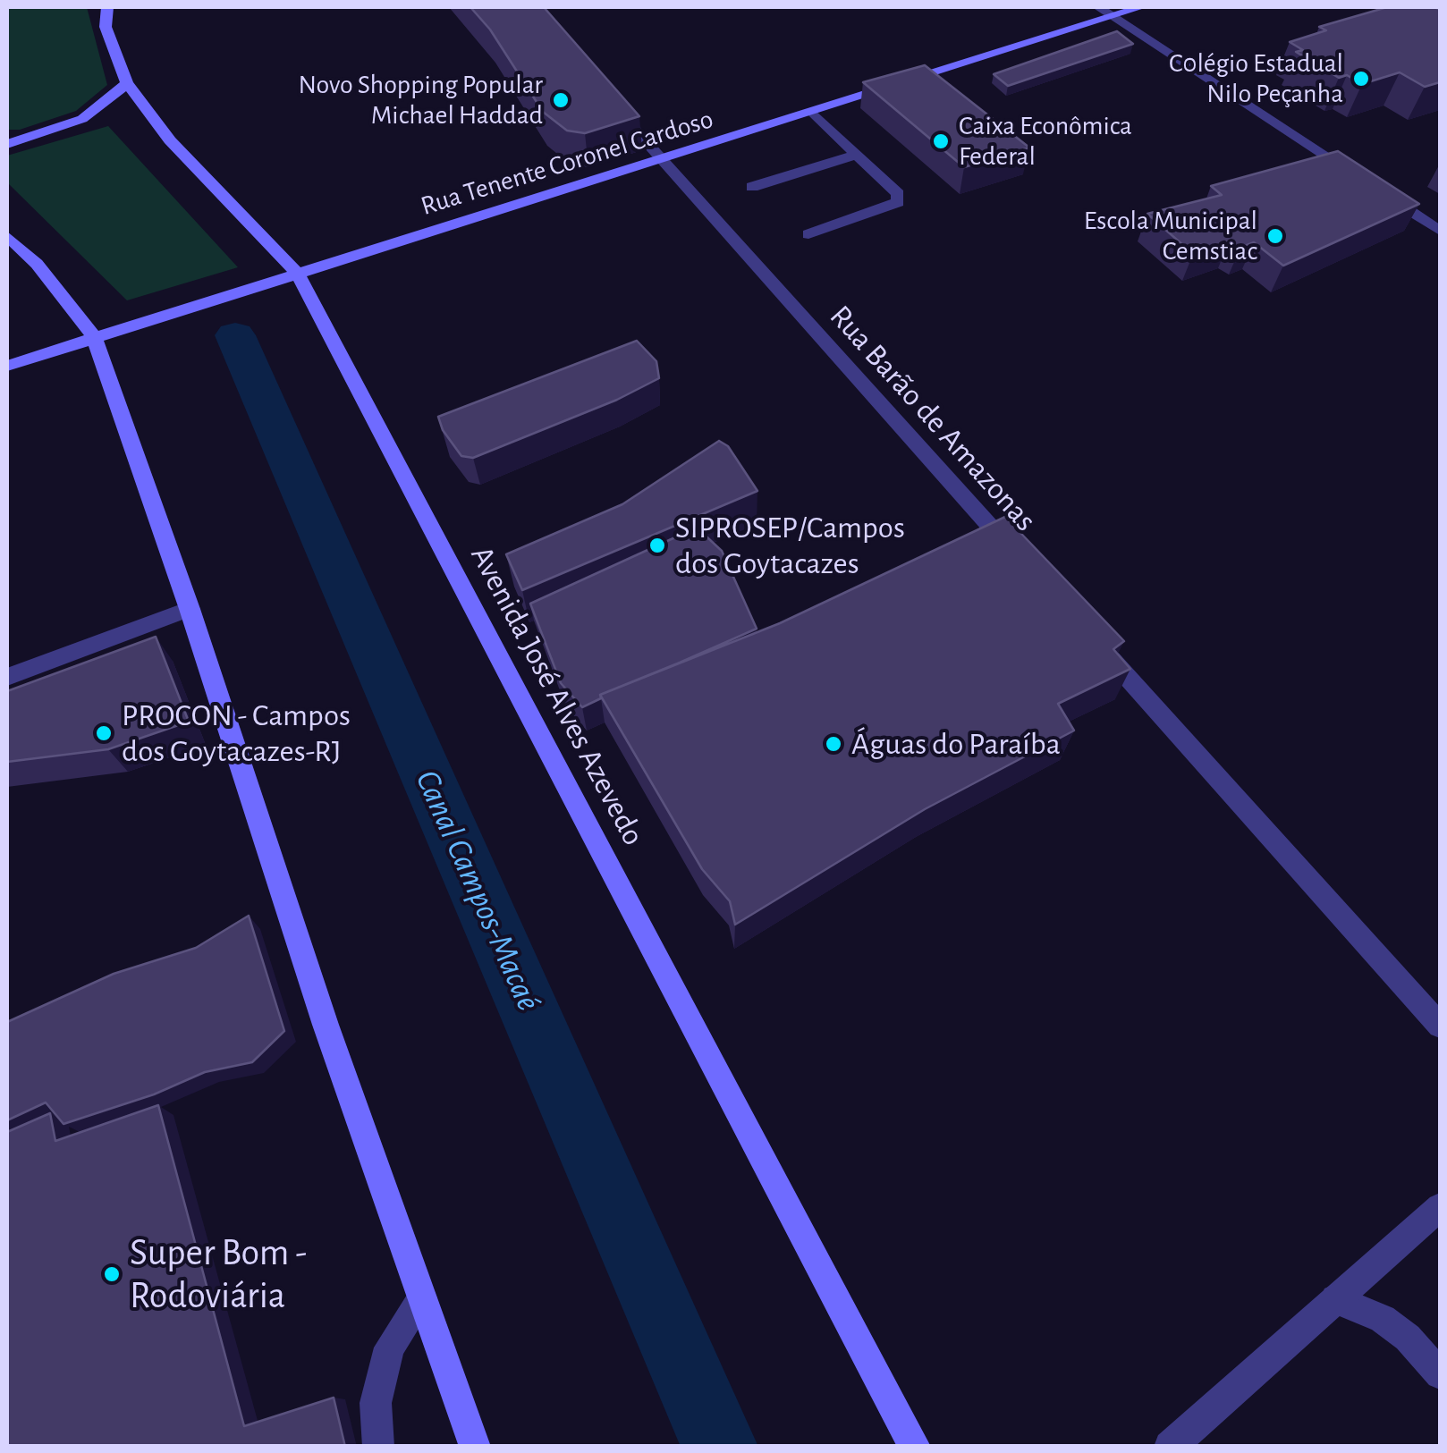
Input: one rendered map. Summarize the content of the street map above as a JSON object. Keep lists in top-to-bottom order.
{
  "streets": {
    "main road": ["Rua Tenente Coronel Cardoso", "Avenida José Alves Azevedo"],
    "street": ["Rua Barão de Amazonas"]
  },
  "crossings": [
    ["Rua Tenente Coronel Cardoso", "Rua Barão de Amazonas"],
    ["Rua Tenente Coronel Cardoso", "Avenida José Alves Azevedo"]
  ],
  "water": ["Canal Campos-Macaé"],
  "places": [
    "C0légio Estadual Nilo Peçanha",
    "Novo Shopping Popular Michael Haddad",
    "Caixa Econômica Federal",
    "Escola Municipal Cemstiac",
    "SIPROSEP/Campos dos Goytacazes",
    "PROCON - Campos dos Goytacazes-RJ",
    "Águas do Paraíba",
    "Super Bom - Rodoviária"
  ]
}
